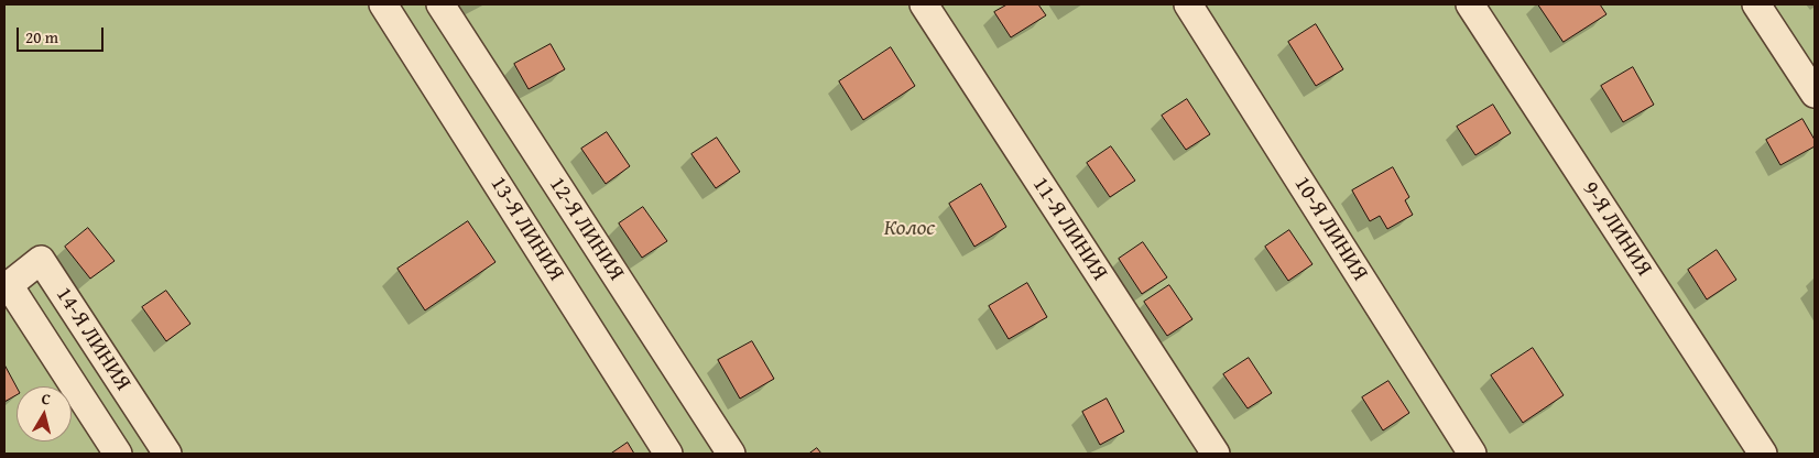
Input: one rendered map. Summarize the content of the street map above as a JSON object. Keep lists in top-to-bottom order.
{
  "streets": {
    "lane": [
      "13-Я ЛИНИЯ",
      "12-Я ЛИНИЯ",
      "11-Я ЛИНИЯ",
      "10-Я ЛИНИЯ",
      "9-Я ЛИНИЯ",
      "14-Я ЛИНИЯ"
    ]
  },
  "parks": ["Колос"],
  "scale_bar": "20 m",
  "north": "top"
}
